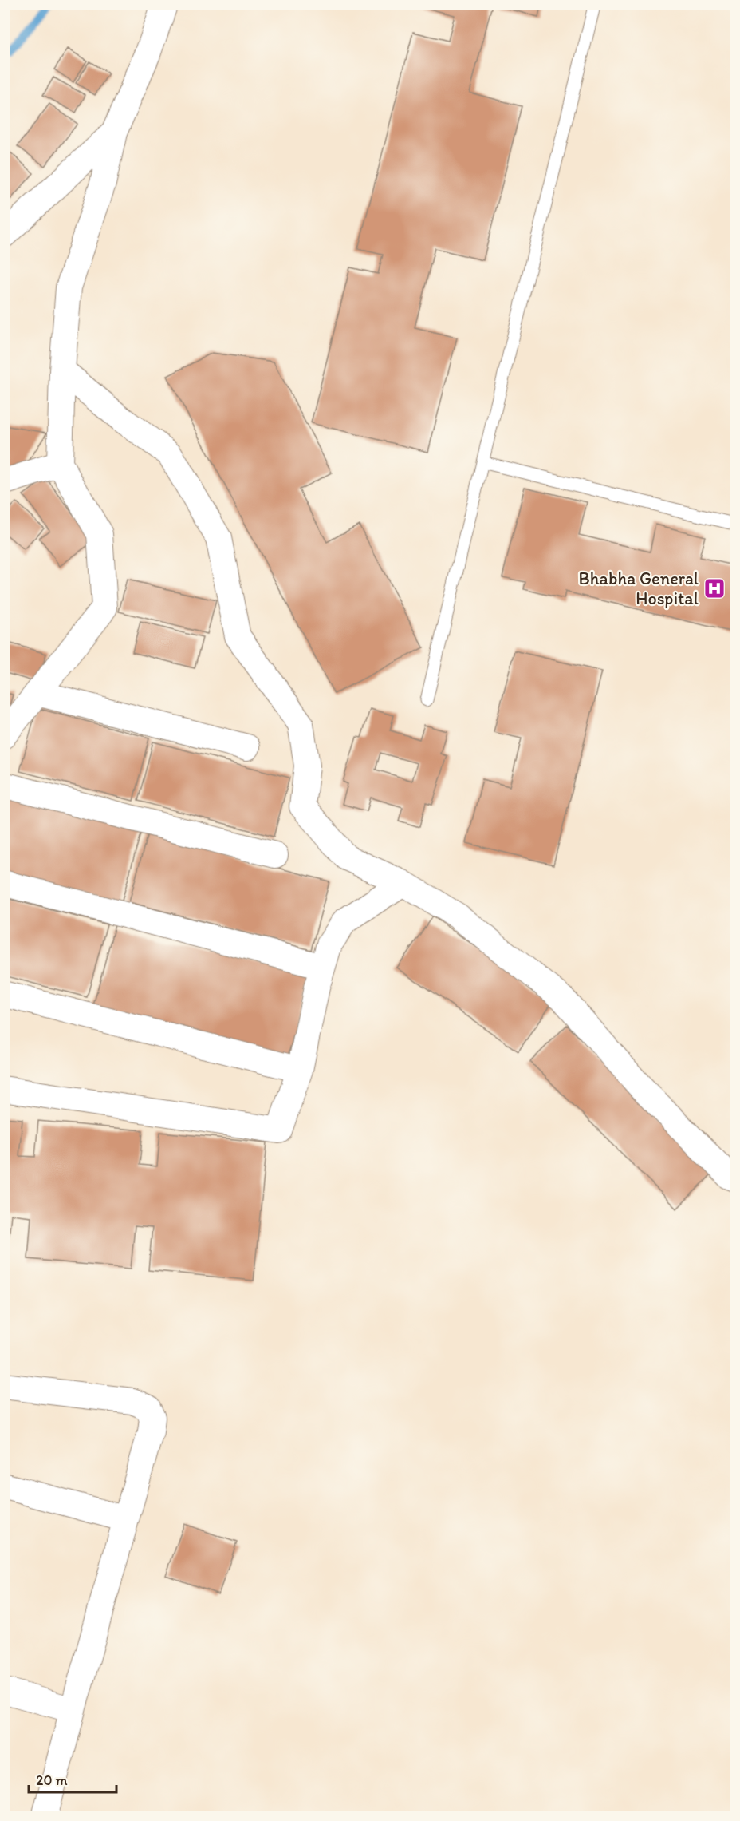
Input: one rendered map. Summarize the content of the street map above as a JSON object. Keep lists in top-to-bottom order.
{
  "places": {
    "hospital": ["Bhabha General Hospital"]
  },
  "scale_bar": "20 m"
}
